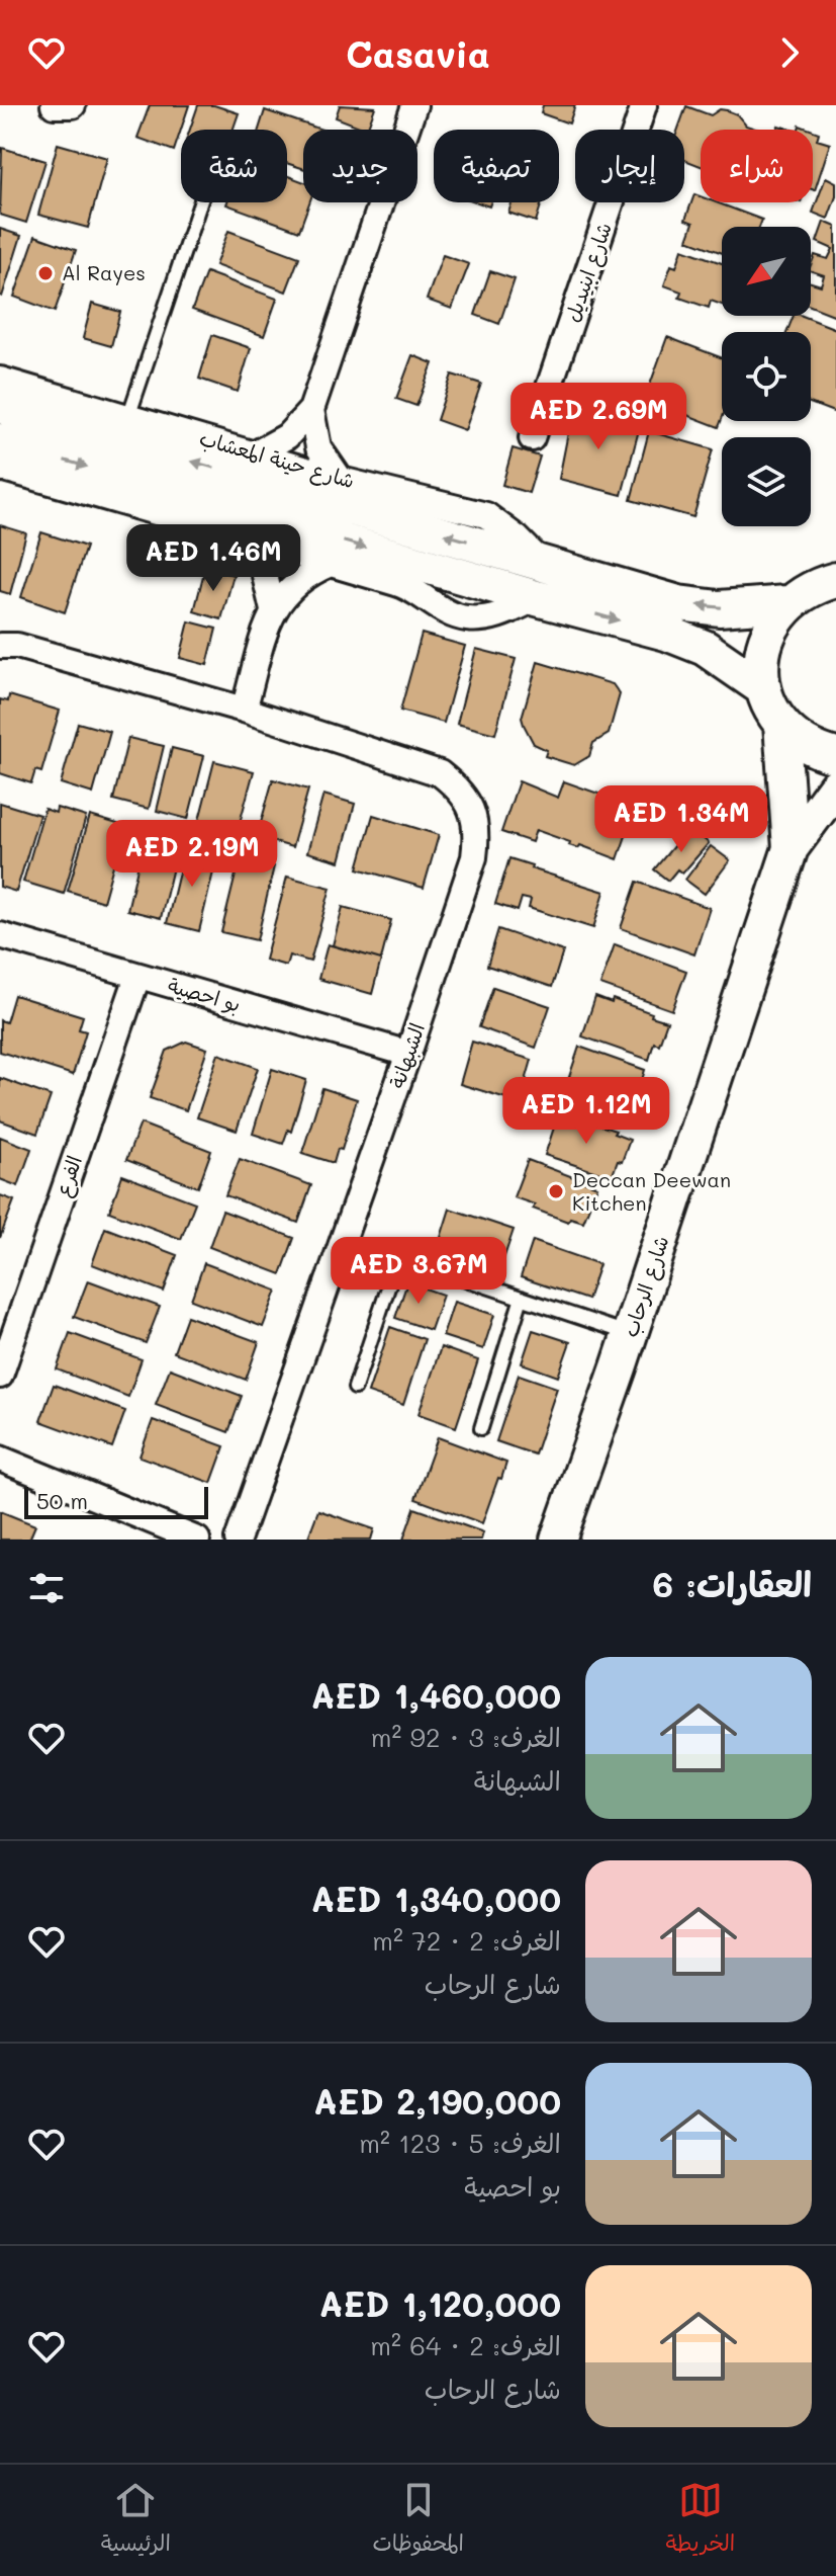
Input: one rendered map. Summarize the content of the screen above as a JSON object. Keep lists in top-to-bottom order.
{
  "streets": {
    "street": [
      "شارع ابنيديل",
      "شارع حينة المعشاب",
      "بو احصية",
      "الشبهانة",
      "الفرع",
      "شارع الرحاب"
    ]
  },
  "crossings": [
    ["بو احصية", "الشبهانة"],
    ["بو احصية", "الفرع"]
  ],
  "places": ["Al Rayes", "Deccan Deewan Kitchen"],
  "scale_bar": "50 m",
  "north": "bottom left",
  "page": {
    "header": "Casavia",
    "chip": [
      "شراء",
      "إيجار",
      "تصفية",
      "جديد",
      "شقة"
    ],
    "price": [
      "AED 2.69M",
      "AED 1.46M",
      "AED 1.34M",
      "AED 2.19M",
      "AED 1.12M",
      "AED 3.67M"
    ],
    "scale": "50 m",
    "heading": "العقارات: 6",
    "list": [
      {
        "name": "AED 1,460,000",
        "note": "الغرف: 3 · 92 m² · الشبهانة"
      },
      {
        "name": "AED 1,340,000",
        "note": "الغرف: 2 · 72 m² · شارع الرحاب"
      },
      {
        "name": "AED 2,190,000",
        "note": "الغرف: 5 · 123 m² · بو احصية"
      },
      {
        "name": "AED 1,120,000",
        "note": "الغرف: 2 · 64 m² · شارع الرحاب"
      }
    ],
    "tabs": ["الخريطة", "المحفوظات", "الرئيسية"]
  }
}
